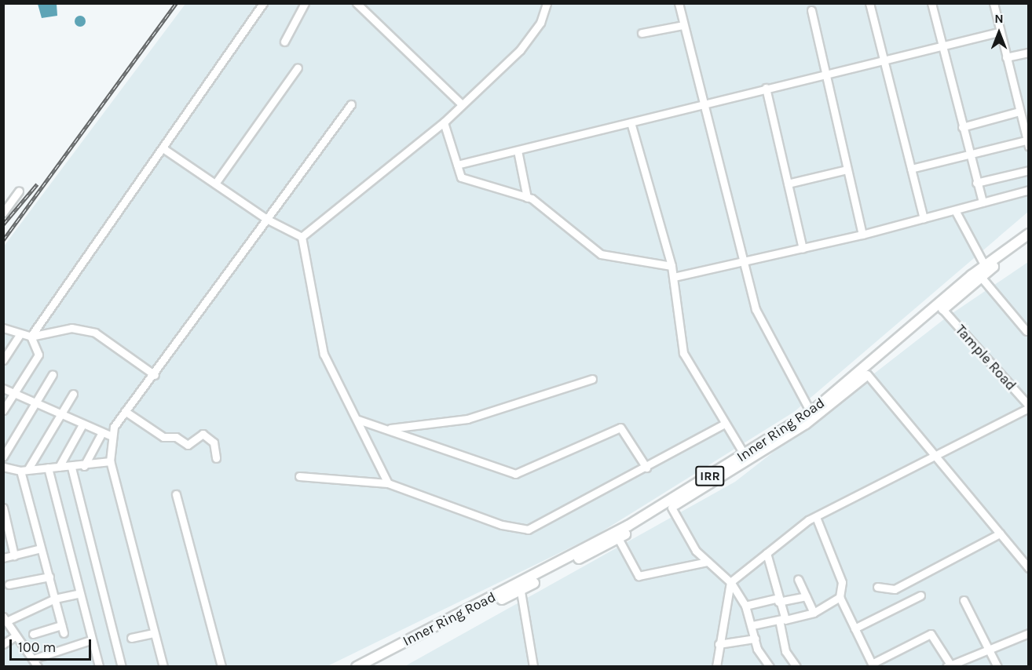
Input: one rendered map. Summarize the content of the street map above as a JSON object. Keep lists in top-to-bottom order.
{
  "streets": {
    "main road": ["Inner Ring Road", "IRR"],
    "street": ["Tample Road"]
  },
  "crossings": [
    ["Tample Road", "Inner Ring Road"]
  ],
  "scale_bar": "100 m",
  "north": "top"
}
